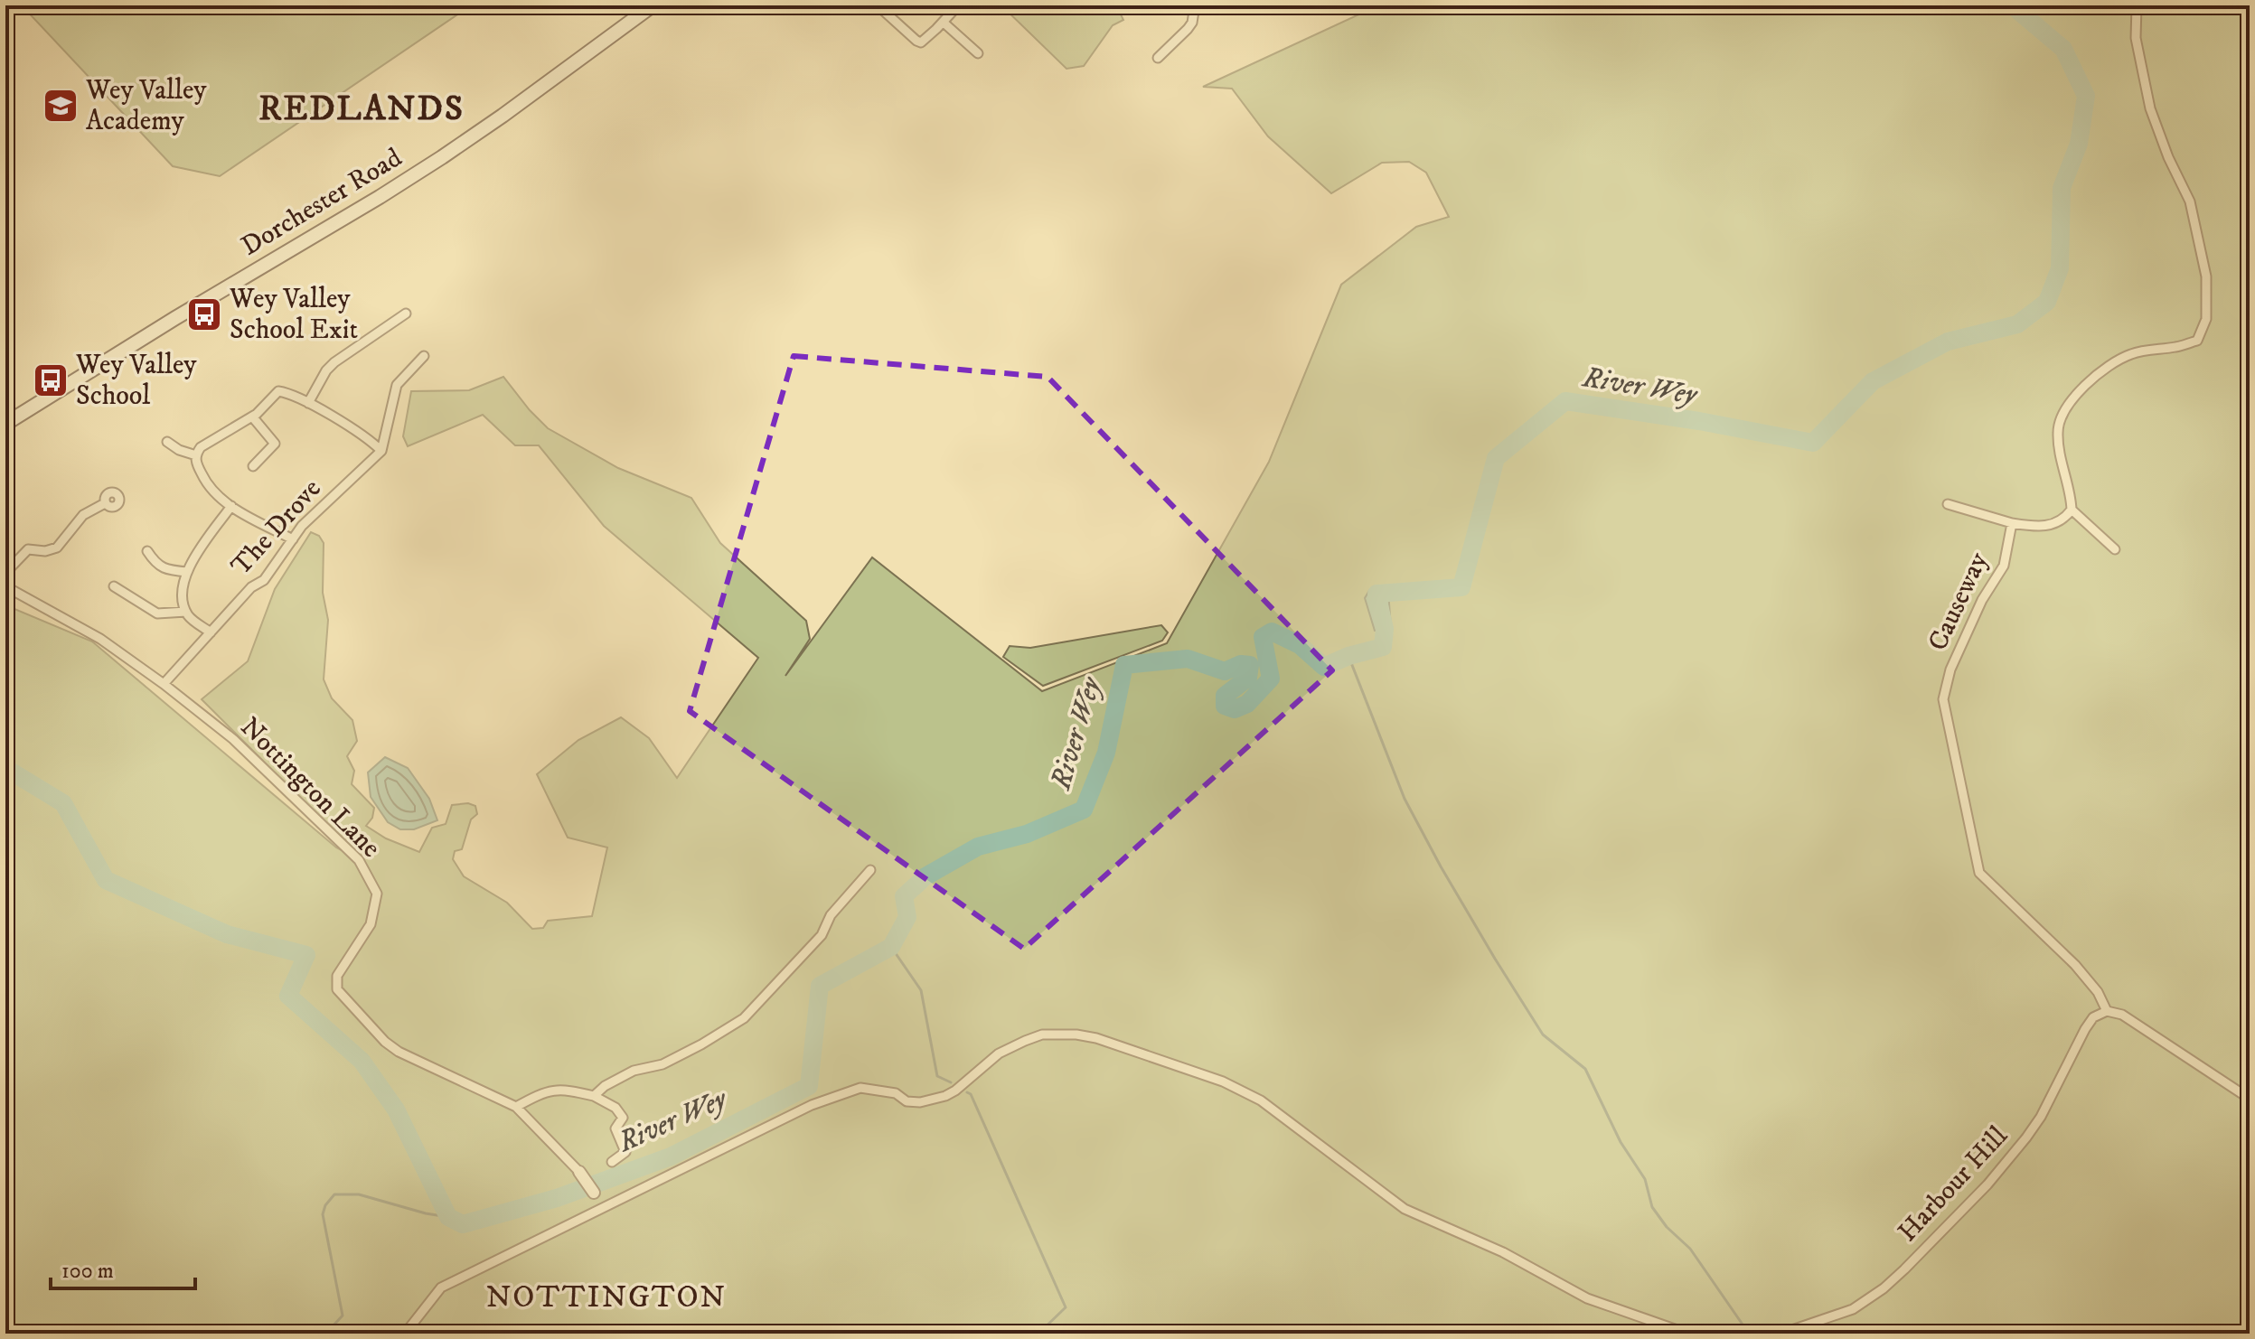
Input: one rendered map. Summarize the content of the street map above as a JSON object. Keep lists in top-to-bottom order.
{
  "streets": {
    "main road": ["Dorchester Road"],
    "street": [
      "The Drove",
      "Causeway",
      "Nottington Lane",
      "Harbour Hill"
    ]
  },
  "crossings": [
    ["The Drove", "Nottington Lane"],
    ["Causeway", "Harbour Hill"]
  ],
  "districts": ["REDLANDS", "NOTTINGTON"],
  "water": ["River Wey"],
  "places": {
    "school or university": ["Wey Valley Academy"],
    "bus stop": ["Wey Valley School Exit", "Wey Valley School"]
  },
  "scale_bar": "100 m"
}
